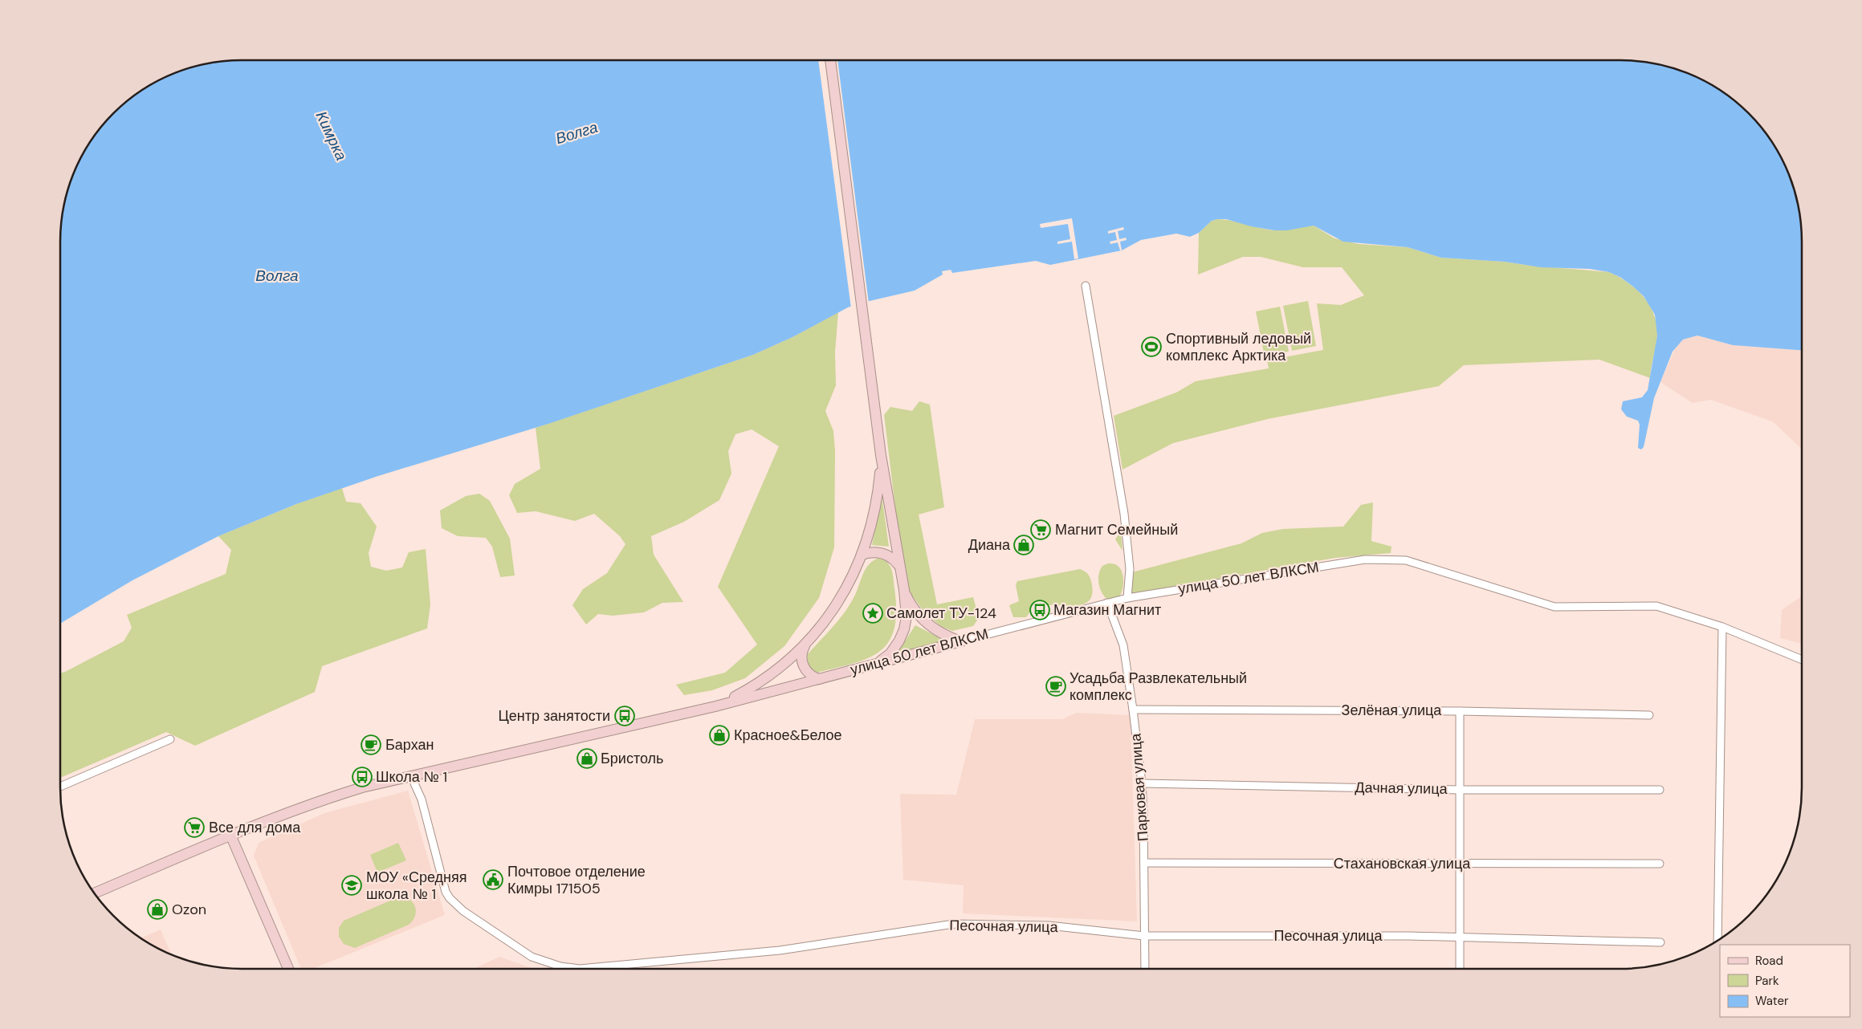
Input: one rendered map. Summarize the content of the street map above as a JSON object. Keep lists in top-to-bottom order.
{
  "streets": {
    "main road": ["улица 50 лет ВЛКСМ"],
    "street": [
      "Зелёная улица",
      "Парковая улица",
      "Дачная улица",
      "Стахановская улица",
      "Песочная улица"
    ]
  },
  "crossings": [
    ["улица 50 лет ВЛКСМ", "Парковая улица"],
    ["улица 50 лет ВЛКСМ", "Песочная улица"],
    ["Зелёная улица", "Парковая улица"],
    ["Парковая улица", "Дачная улица"],
    ["Парковая улица", "Стахановская улица"],
    ["Парковая улица", "Песочная улица"]
  ],
  "water": ["Волга", "Кимрка"],
  "places": {
    "sports": ["Спортивный ледовый комплекс Арктика"],
    "supermarket": ["Магнит Семейный", "Все для дома"],
    "shop": [
      "Диана",
      "Красное&Белое",
      "Бристоль",
      "Ozon"
    ],
    "bus stop": ["Магазин Магнит", "Центр занятости", "Школа № 1"],
    "place": ["Самолет ТУ-124"],
    "cafe": ["Усадьба Развлекательный комплекс", "Бархан"],
    "public building": ["Почтовое отделение Кимры 171505"],
    "school or university": ["МОУ «Средняя школа № 1"]
  },
  "legend": ["Road", "Park", "Water"]
}
